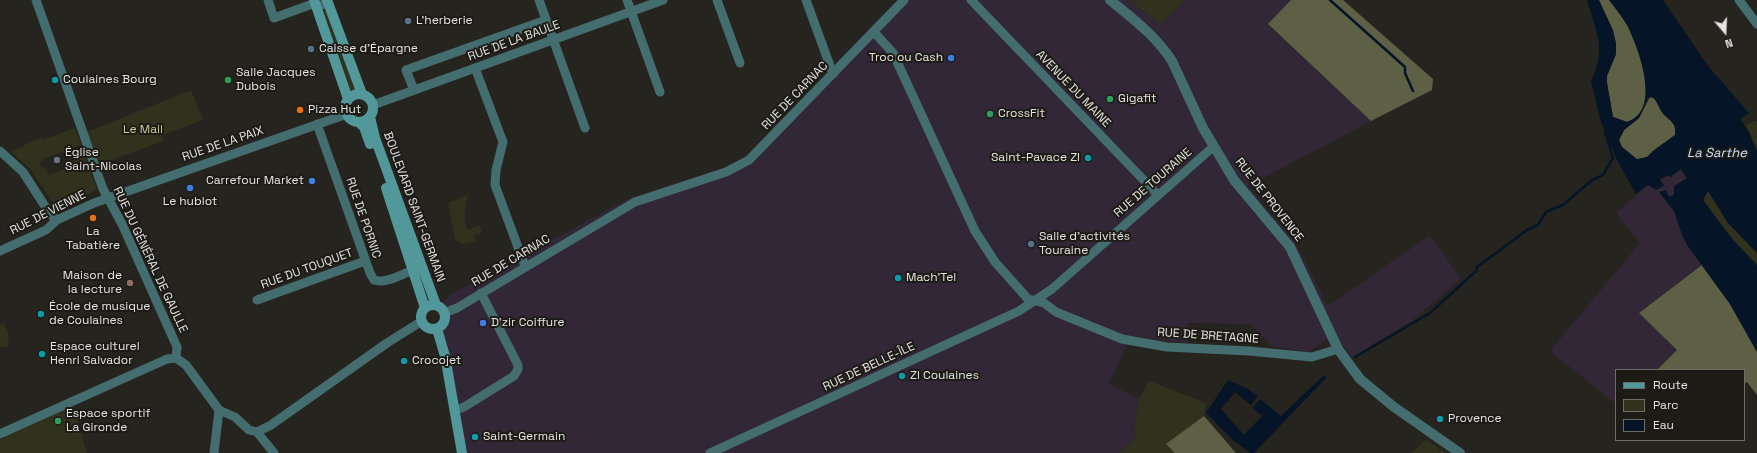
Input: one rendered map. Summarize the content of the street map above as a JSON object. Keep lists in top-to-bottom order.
{
  "streets": {
    "main road": ["BOULEVARD SAINT-GERMAIN"],
    "street": [
      "RUE DE LA BAULE",
      "AVENUE DU MAINE",
      "RUE DE CARNAC",
      "RUE DE LA PAIX",
      "RUE DE TOURAINE",
      "RUE DE PROVENCE",
      "RUE DE VIENNE",
      "RUE DE PORNIC",
      "RUE DU GÉNÉRAL DE GAULLE",
      "RUE DU TOUQUET",
      "RUE DE BRETAGNE",
      "RUE DE BELLE-ÎLE"
    ]
  },
  "crossings": [
    ["RUE DE LA BAULE", "RUE DE LA PAIX"],
    ["RUE DE LA BAULE", "BOULEVARD SAINT-GERMAIN"],
    ["AVENUE DU MAINE", "RUE DE TOURAINE"],
    ["RUE DE CARNAC", "BOULEVARD SAINT-GERMAIN"],
    ["RUE DE LA PAIX", "BOULEVARD SAINT-GERMAIN"],
    ["RUE DE LA PAIX", "RUE DE VIENNE"],
    ["RUE DE LA PAIX", "RUE DE PORNIC"],
    ["RUE DE LA PAIX", "RUE DU GÉNÉRAL DE GAULLE"],
    ["RUE DE TOURAINE", "RUE DE PROVENCE"],
    ["RUE DE TOURAINE", "RUE DE BRETAGNE"],
    ["RUE DE TOURAINE", "RUE DE BELLE-ÎLE"],
    ["RUE DE PROVENCE", "RUE DE BRETAGNE"],
    ["BOULEVARD SAINT-GERMAIN", "RUE DE PORNIC"],
    ["RUE DE VIENNE", "RUE DU GÉNÉRAL DE GAULLE"],
    ["RUE DE PORNIC", "RUE DU TOUQUET"],
    ["RUE DE BRETAGNE", "RUE DE BELLE-ÎLE"]
  ],
  "water": ["La Sarthe"],
  "parks": ["Le Mail"],
  "places": [
    "L'herberie",
    "Caisse d'Épargne",
    "Troc ou Cash",
    "Coulaines Bourg",
    "Salle Jacques Dubois",
    "Gigafit",
    "Pizza Hut",
    "CrossFit",
    "Saint-Pavace ZI",
    "Église Saint-Nicolas",
    "Carrefour Market",
    "Le hublot",
    "La Tabatière",
    "Salle d'activités Touraine",
    "Mach’Tel",
    "Maison de la lecture",
    "École de musique de Coulaines",
    "D'zir Coiffure",
    "Espace culturel Henri Salvador",
    "Crocojet",
    "ZI Coulaines",
    "Provence",
    "Espace sportif La Gironde",
    "Saint-Germain"
  ],
  "legend": ["Route", "Parc", "Eau"],
  "north": "bottom"
}
